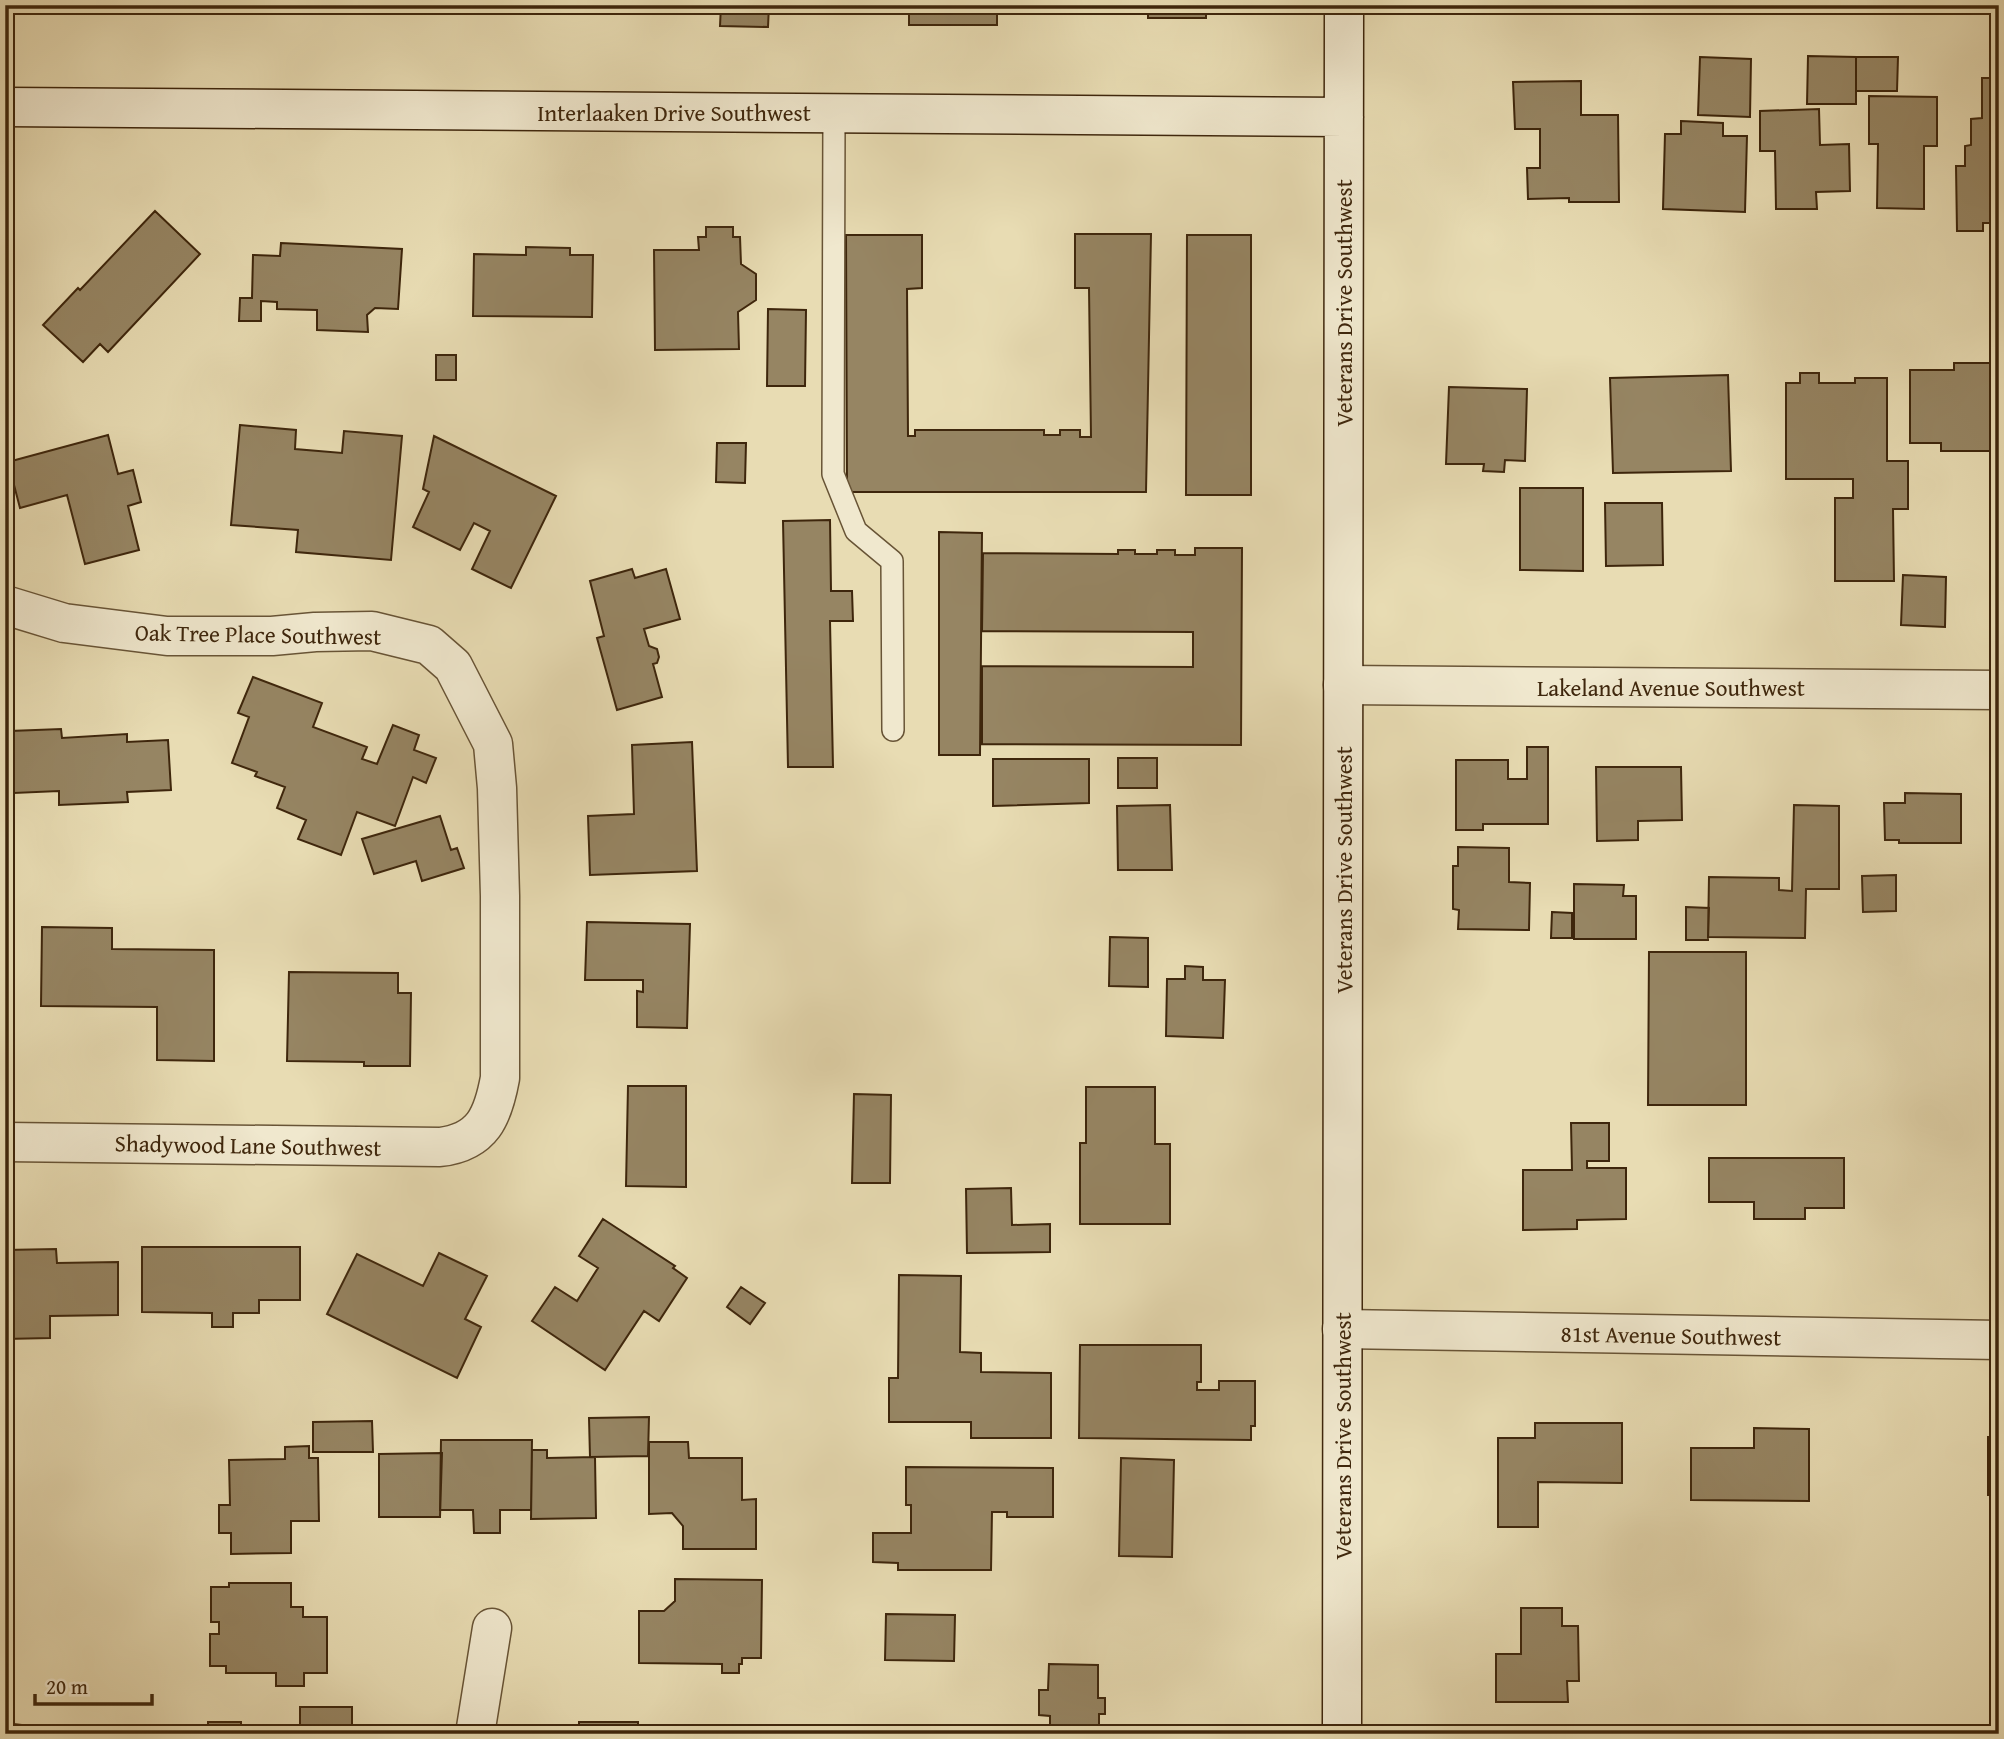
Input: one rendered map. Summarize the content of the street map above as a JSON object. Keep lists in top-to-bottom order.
{
  "streets": {
    "street": [
      "Interlaaken Drive Southwest",
      "Veterans Drive Southwest",
      "Oak Tree Place Southwest",
      "Lakeland Avenue Southwest",
      "Shadywood Lane Southwest",
      "81st Avenue Southwest"
    ]
  },
  "crossings": [
    ["Interlaaken Drive Southwest", "Veterans Drive Southwest"],
    ["Veterans Drive Southwest", "Lakeland Avenue Southwest"],
    ["Veterans Drive Southwest", "81st Avenue Southwest"],
    ["Oak Tree Place Southwest", "Shadywood Lane Southwest"]
  ],
  "scale_bar": "20 m"
}
